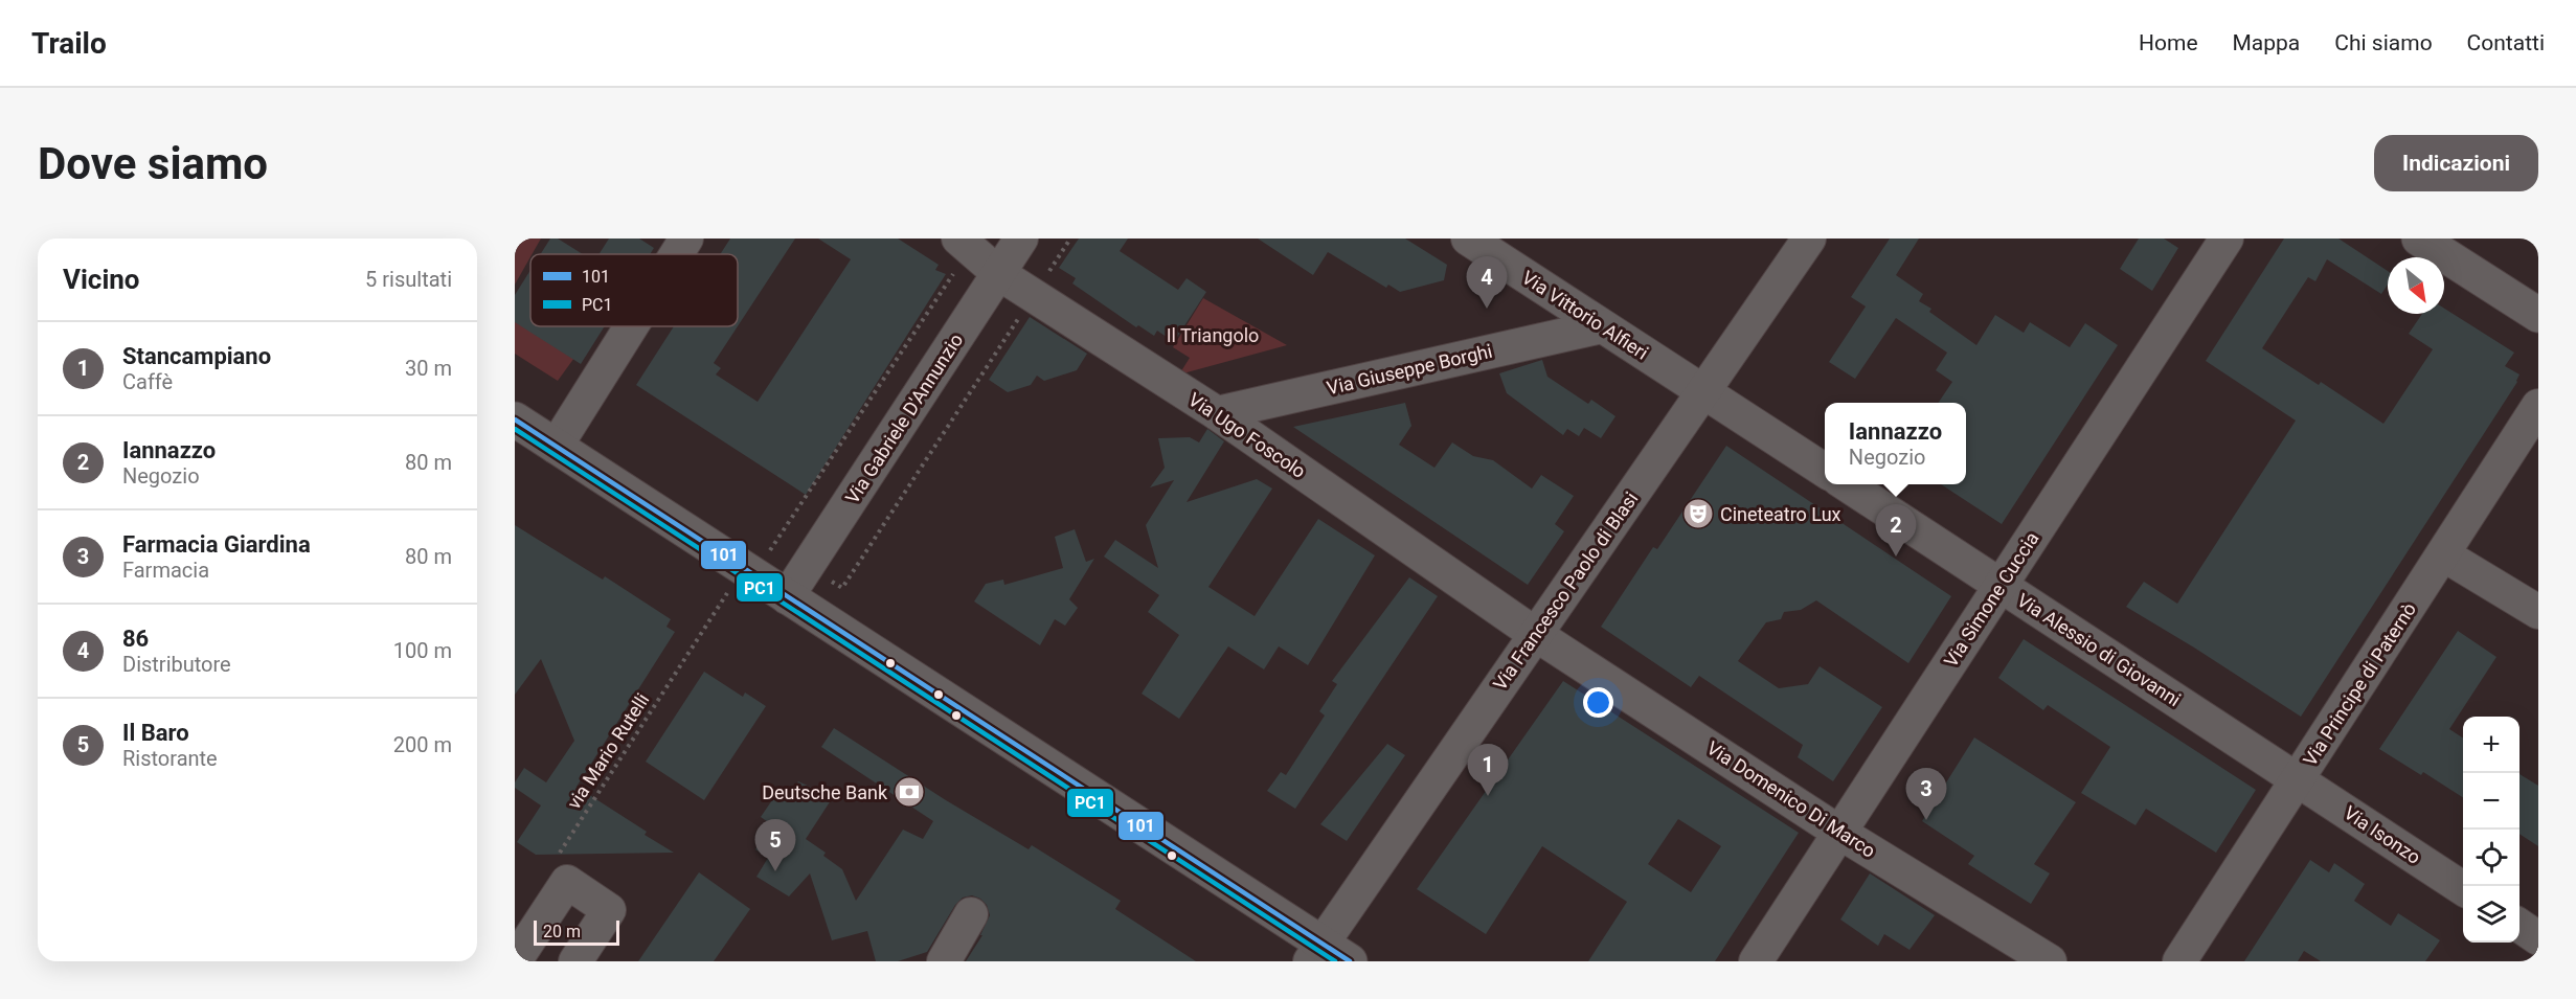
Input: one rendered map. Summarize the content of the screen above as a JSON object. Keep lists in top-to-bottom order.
{
  "streets": {
    "street": [
      "Via Vittorio Alfieri",
      "Via Giuseppe Borghi",
      "Via Gabriele D'Annunzio",
      "Via Ugo Foscolo",
      "Via Francesco Paolo di Blasi",
      "Via Simone Cuccia",
      "Via Alessio di Giovanni",
      "Via Principe di Paternò",
      "Via Domenico Di Marco",
      "Via Isonzo"
    ],
    "path": ["via Mario Rutelli"]
  },
  "crossings": [
    ["Via Vittorio Alfieri", "Via Giuseppe Borghi"],
    ["Via Vittorio Alfieri", "Via Francesco Paolo di Blasi"],
    ["Via Giuseppe Borghi", "Via Ugo Foscolo"],
    ["Via Gabriele D'Annunzio", "Via Ugo Foscolo"],
    ["Via Ugo Foscolo", "Via Francesco Paolo di Blasi"],
    ["Via Ugo Foscolo", "Via Domenico Di Marco"],
    ["Via Francesco Paolo di Blasi", "Via Domenico Di Marco"],
    ["Via Simone Cuccia", "Via Alessio di Giovanni"],
    ["Via Simone Cuccia", "Via Domenico Di Marco"],
    ["Via Alessio di Giovanni", "Via Principe di Paternò"],
    ["Via Alessio di Giovanni", "Via Isonzo"],
    ["Via Principe di Paternò", "Via Isonzo"]
  ],
  "parks": ["Il Triangolo"],
  "places": {
    "theatre": ["Cineteatro Lux"],
    "bank": ["Deutsche Bank"]
  },
  "lines": ["transit line 101", "transit line PC1"],
  "legend": ["101", "PC1"],
  "scale_bar": "20 m",
  "north": "bottom right",
  "page": {
    "header": "Trailo",
    "nav": [
      "Home",
      "Mappa",
      "Chi siamo",
      "Contatti"
    ],
    "buttons": "Indicazioni",
    "title": "Dove siamo",
    "heading": ["Vicino", "5 risultati"],
    "pins": [
      "4",
      "2",
      "1",
      "3",
      "5"
    ],
    "list": [
      {
        "mark": "1",
        "name": "Stancampiano",
        "note": "Caffè",
        "value": "30 m"
      },
      {
        "mark": "2",
        "name": "Iannazzo",
        "note": "Negozio",
        "value": "80 m"
      },
      {
        "mark": "3",
        "name": "Farmacia Giardina",
        "note": "Farmacia",
        "value": "80 m"
      },
      {
        "mark": "4",
        "name": "86",
        "note": "Distributore",
        "value": "100 m"
      },
      {
        "mark": "5",
        "name": "Il Baro",
        "note": "Ristorante",
        "value": "200 m"
      }
    ],
    "popup": ["Iannazzo", "Negozio"],
    "map_buttons": ["+", "−"],
    "scale": "20 m"
  }
}
